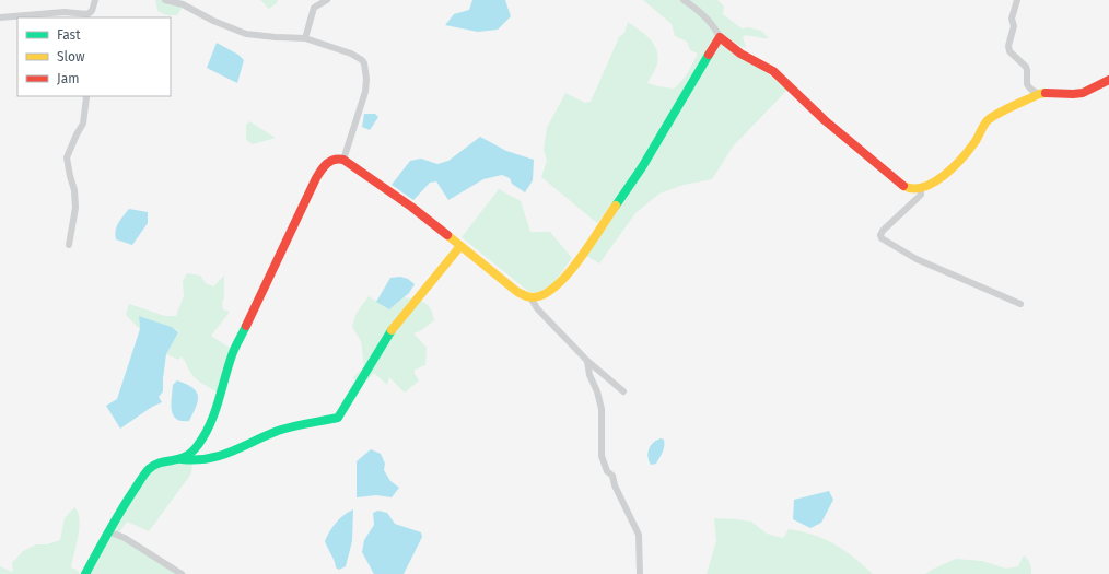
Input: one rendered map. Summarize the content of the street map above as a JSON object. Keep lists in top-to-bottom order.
{
  "legend": ["Fast", "Slow", "Jam"]
}
